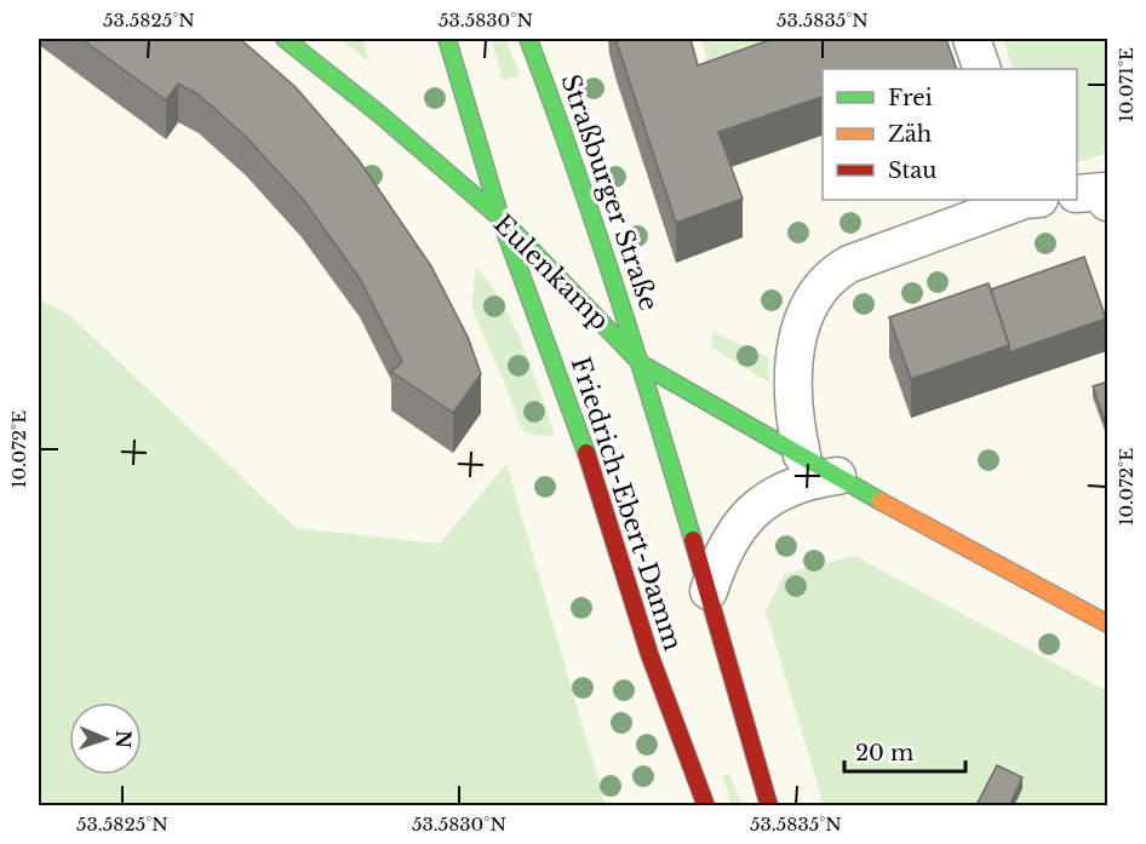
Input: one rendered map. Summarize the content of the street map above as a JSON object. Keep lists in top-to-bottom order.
{
  "streets": {
    "main road": ["Straßburger Straße", "Eulenkamp", "Friedrich-Ebert-Damm"]
  },
  "crossings": [
    ["Straßburger Straße", "Eulenkamp"],
    ["Straßburger Straße", "Friedrich-Ebert-Damm"],
    ["Eulenkamp", "Friedrich-Ebert-Damm"]
  ],
  "legend": ["Frei", "Zäh", "Stau"],
  "scale_bar": "20 m",
  "north": "right",
  "coordinates": [
    "53.5825°N",
    "53.5830°N",
    "53.5835°N",
    "10.071°E",
    "10.072°E"
  ]
}
